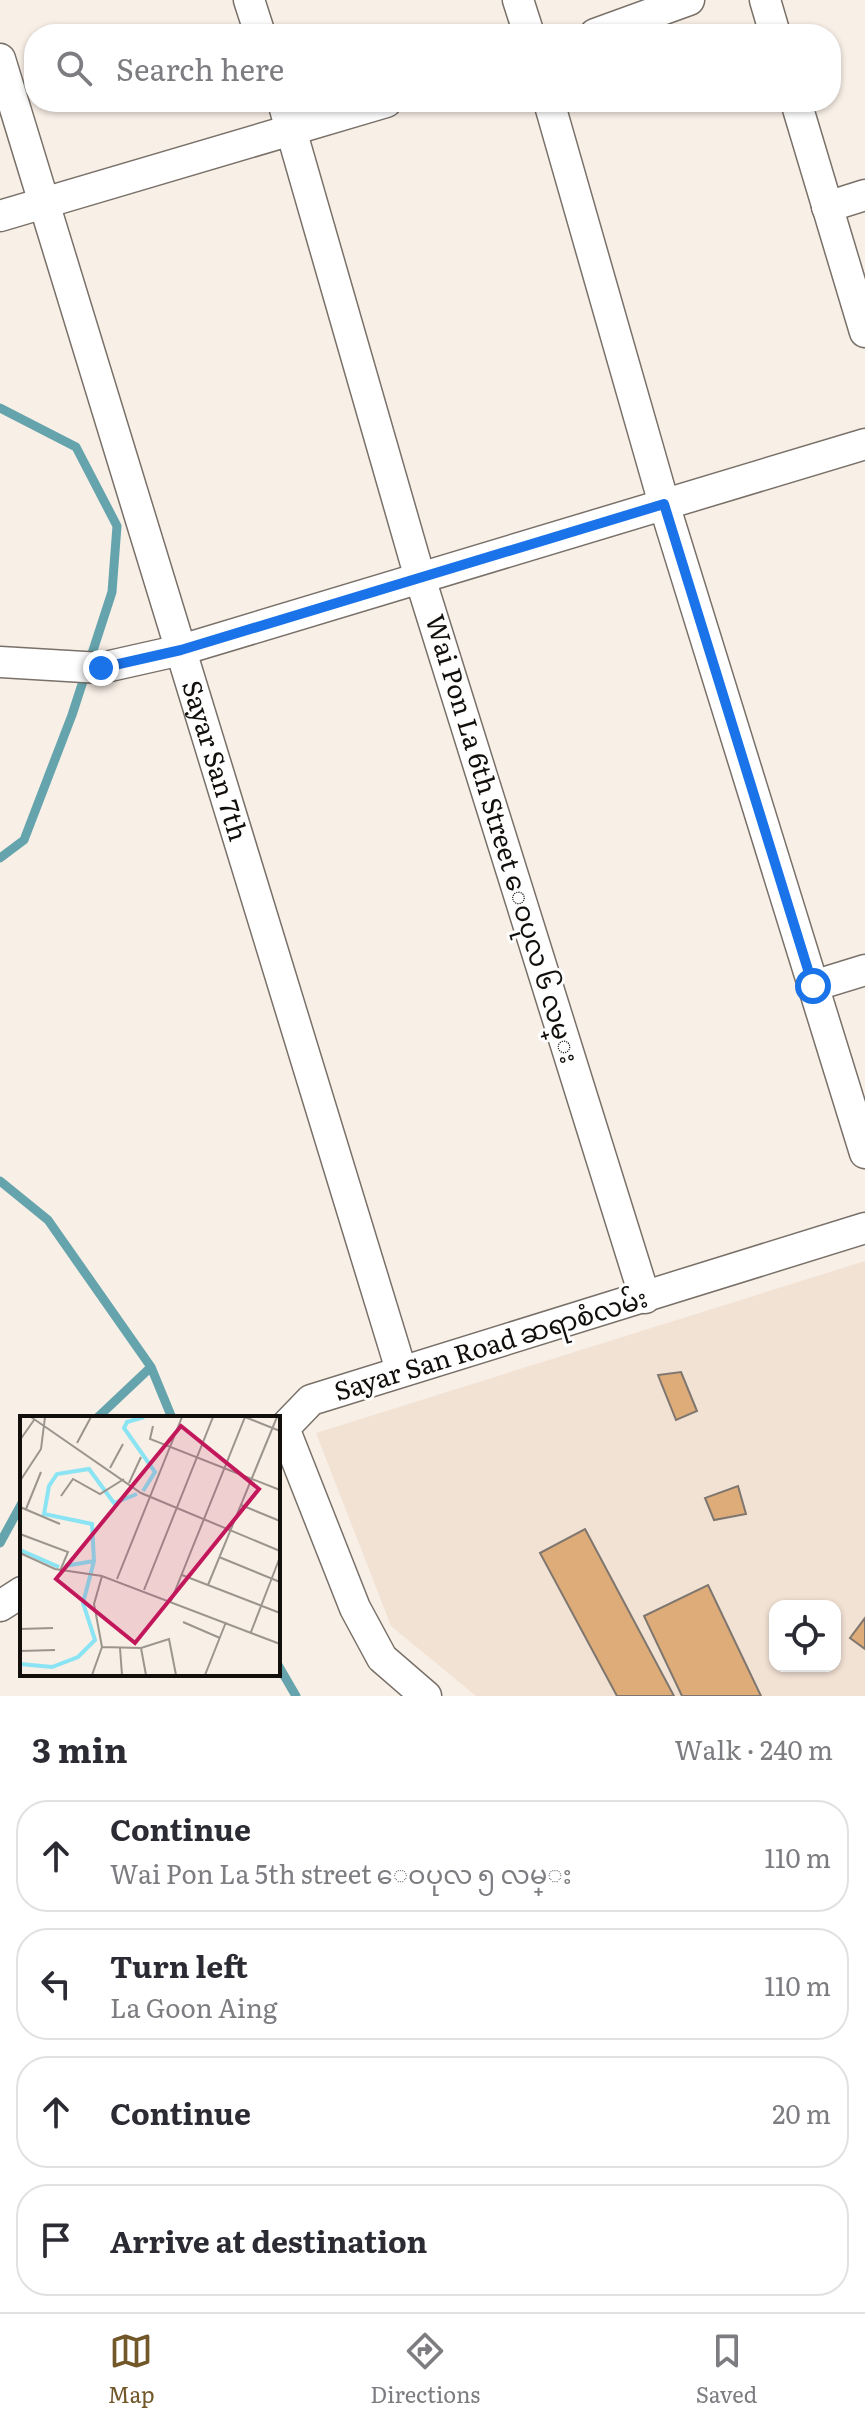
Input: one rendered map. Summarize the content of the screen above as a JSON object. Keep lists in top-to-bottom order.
{
  "streets": {
    "street": ["Sayar San 7th", "Wai Pon La 6th Street ေဝပုလ ၆ လမ္း", "Sayar San Road ဆရာစံလမ်း"]
  },
  "crossings": [
    ["Sayar San 7th", "Sayar San Road ဆရာစံလမ်း"],
    ["Wai Pon La 6th Street ေဝပုလ ၆ လမ္း", "Sayar San Road ဆရာစံလမ်း"]
  ],
  "page": {
    "search": "Search here",
    "heading": ["3 min", "Walk · 240 m"],
    "list": [
      ["Continue", "Wai Pon La 5th street ေဝပုလ ၅ လမ္း", "110 m"],
      ["Turn left", "La Goon Aing", "110 m"],
      ["Continue", "20 m"],
      "Arrive at destination"
    ],
    "nav": ["Map", "Directions", "Saved"]
  }
}
